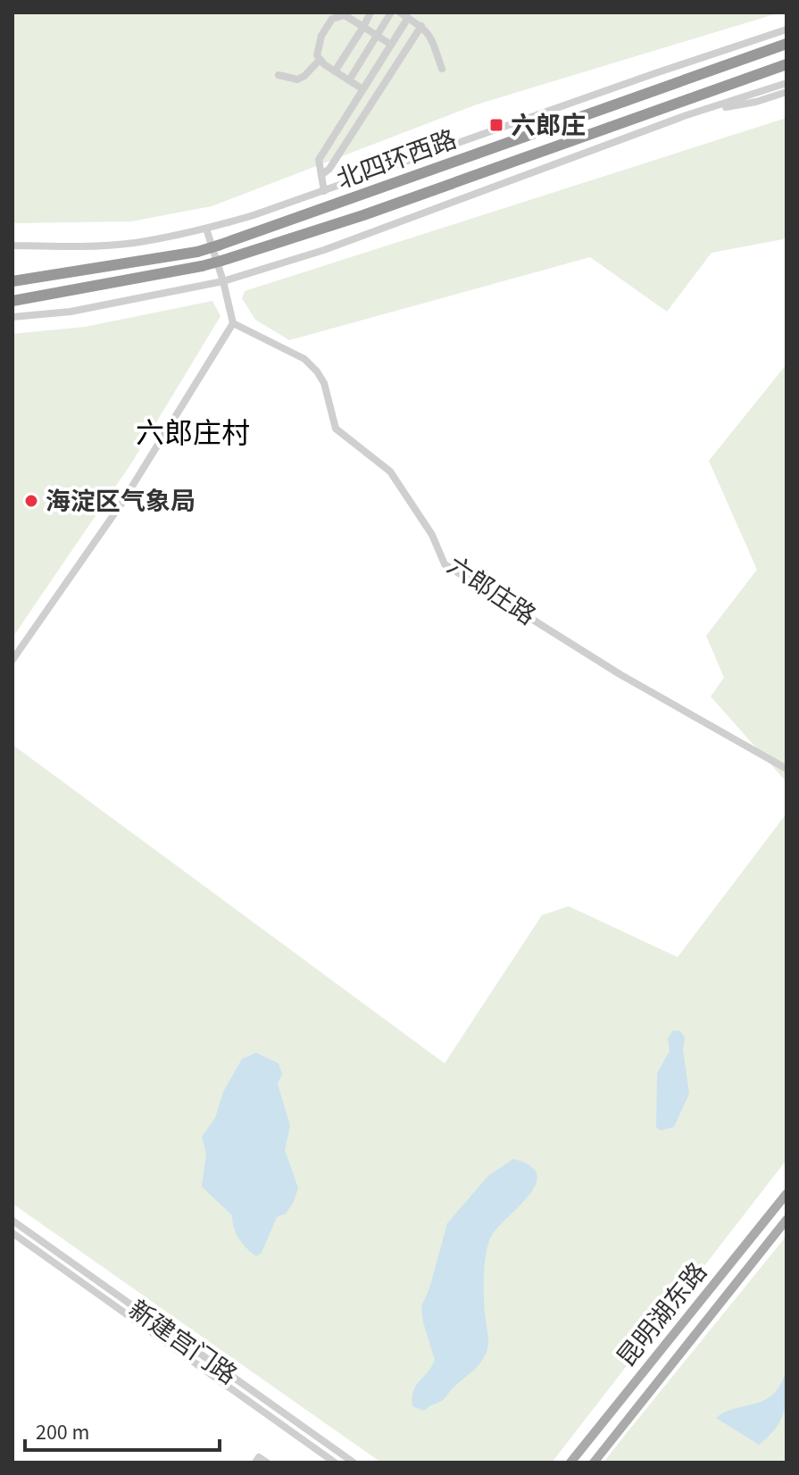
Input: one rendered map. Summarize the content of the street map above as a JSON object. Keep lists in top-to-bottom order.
{
  "streets": {
    "highway": ["北四环西路"],
    "main road": ["昆明湖东路"],
    "street": ["六郎庄路", "新建宫门路"]
  },
  "districts": ["六郎庄村"],
  "places": {
    "transit": ["六郎庄"],
    "other": ["海淀区气象局"]
  },
  "scale_bar": "200 m"
}
